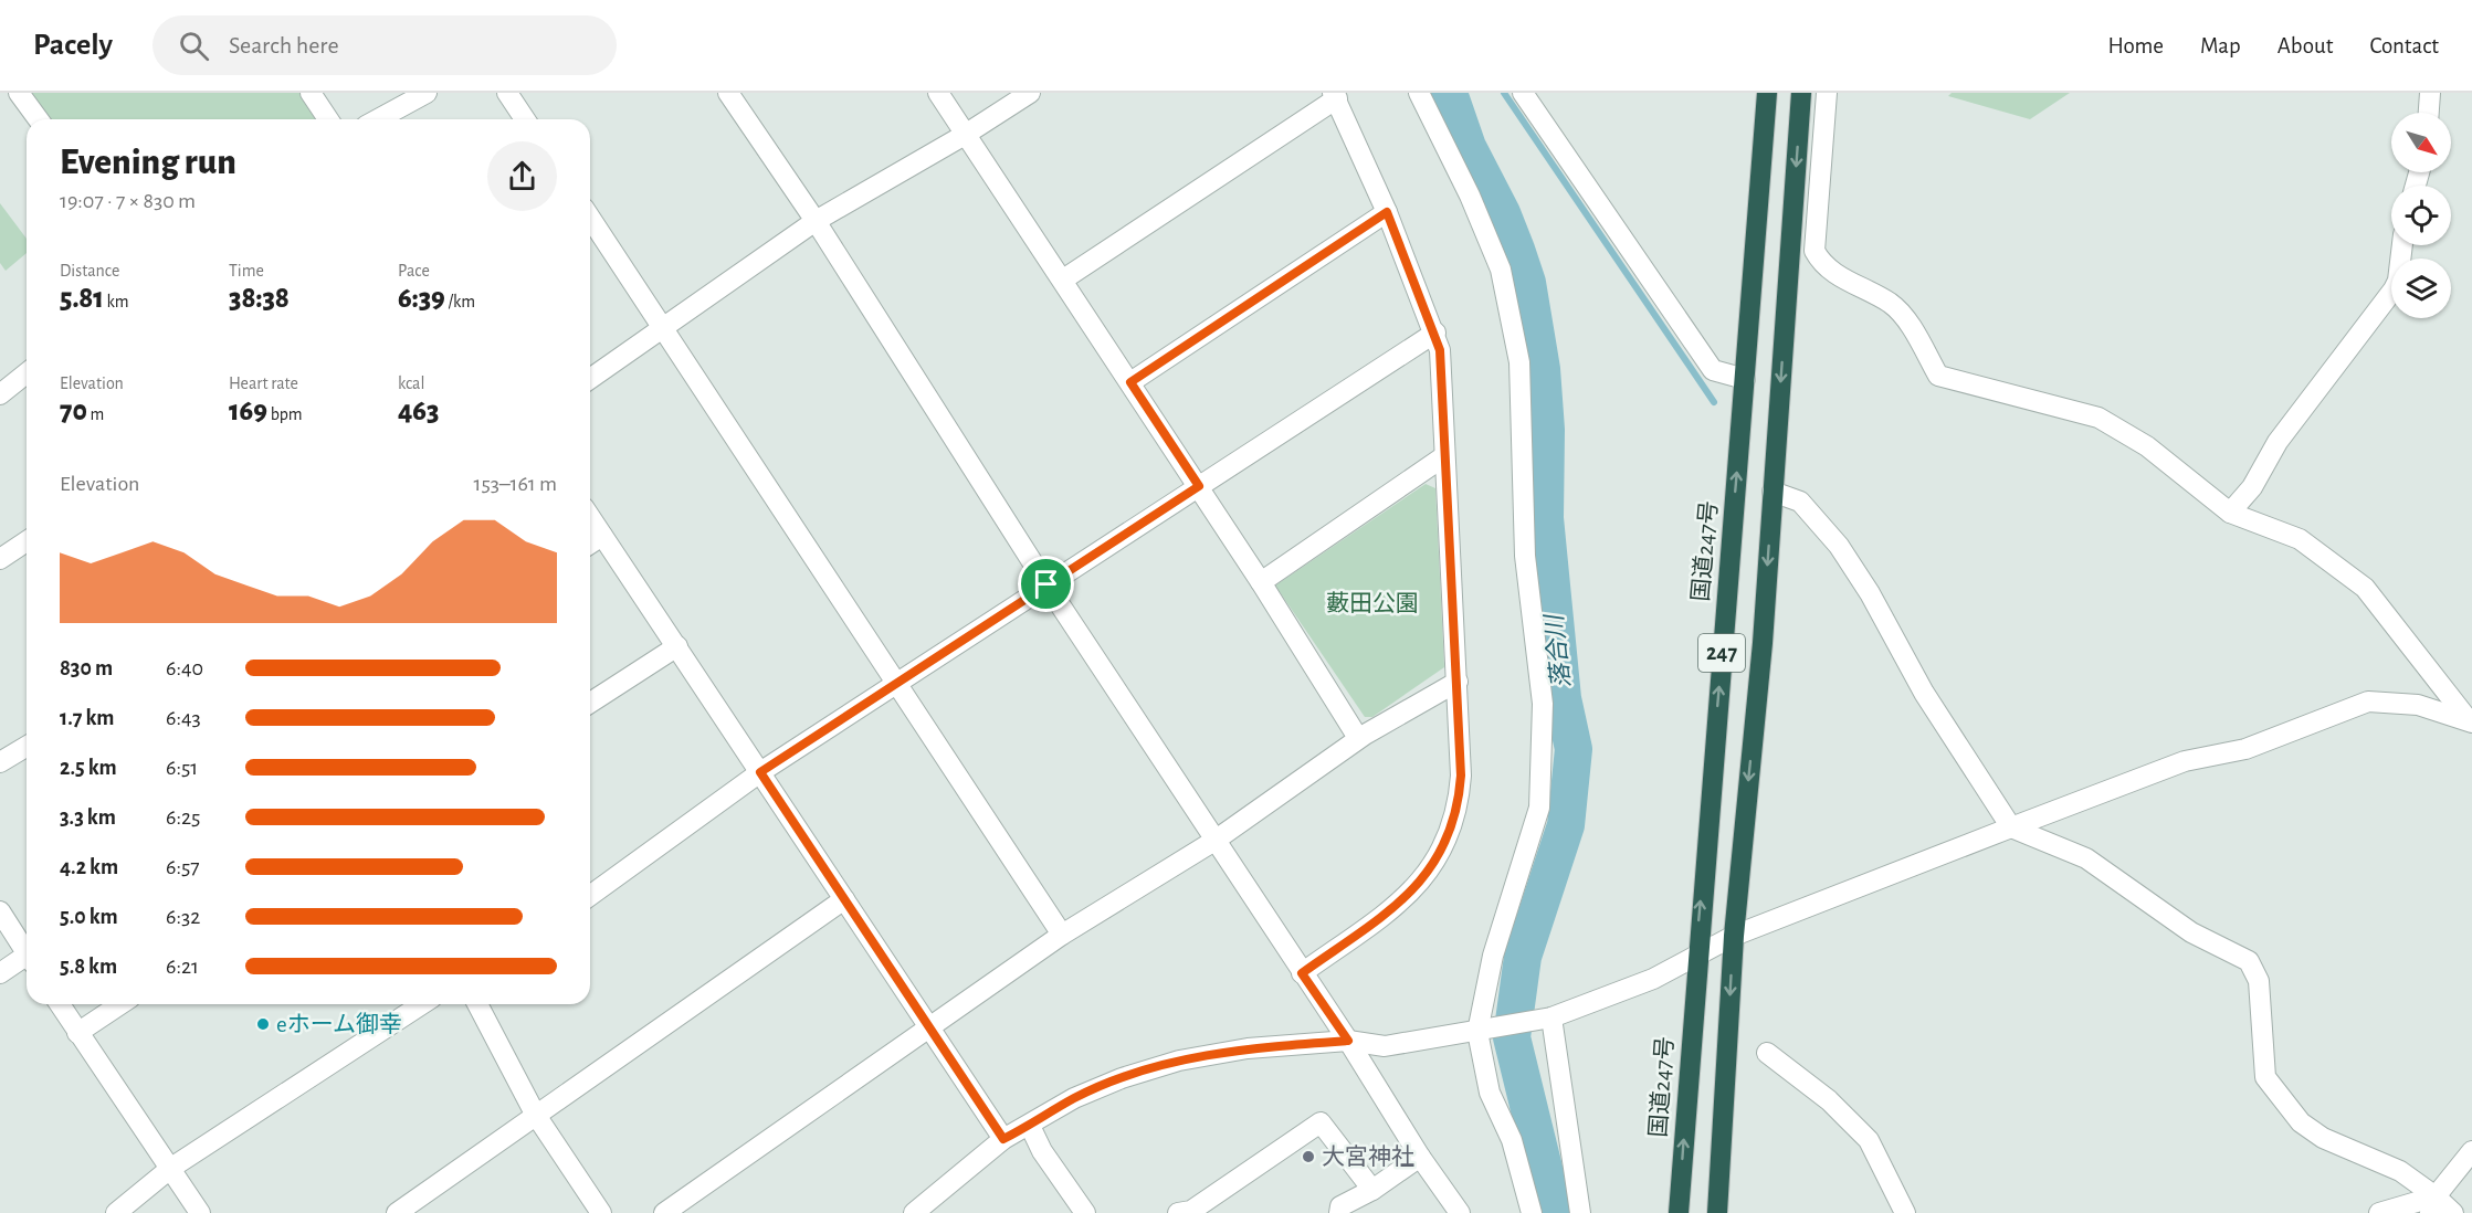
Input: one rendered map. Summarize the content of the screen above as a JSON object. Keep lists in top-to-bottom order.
{
  "streets": {
    "highway": ["国道247号", "247"]
  },
  "water": ["落合川"],
  "parks": ["藪田公園"],
  "places": ["eホーム御幸", "大宮神社"],
  "north": "bottom right",
  "page": {
    "header": "Pacely",
    "search": "Search here",
    "nav": [
      "Home",
      "Map",
      "About",
      "Contact"
    ],
    "heading": ["Evening run", "19:07 · 7 × 830 m"],
    "stats": [
      ["Distance", "5.81 km"],
      ["Time", "38:38"],
      ["Pace", "6:39 /km"],
      ["Elevation", "70 m"],
      ["Heart rate", "169 bpm"],
      ["kcal", "463"]
    ],
    "chart": ["Elevation", "153–161 m"],
    "list": [
      {
        "name": "830 m",
        "note": "6:40"
      },
      {
        "name": "1.7 km",
        "note": "6:43"
      },
      {
        "name": "2.5 km",
        "note": "6:51"
      },
      {
        "name": "3.3 km",
        "note": "6:25"
      },
      {
        "name": "4.2 km",
        "note": "6:57"
      },
      {
        "name": "5.0 km",
        "note": "6:32"
      },
      {
        "name": "5.8 km",
        "note": "6:21"
      }
    ]
  }
}
